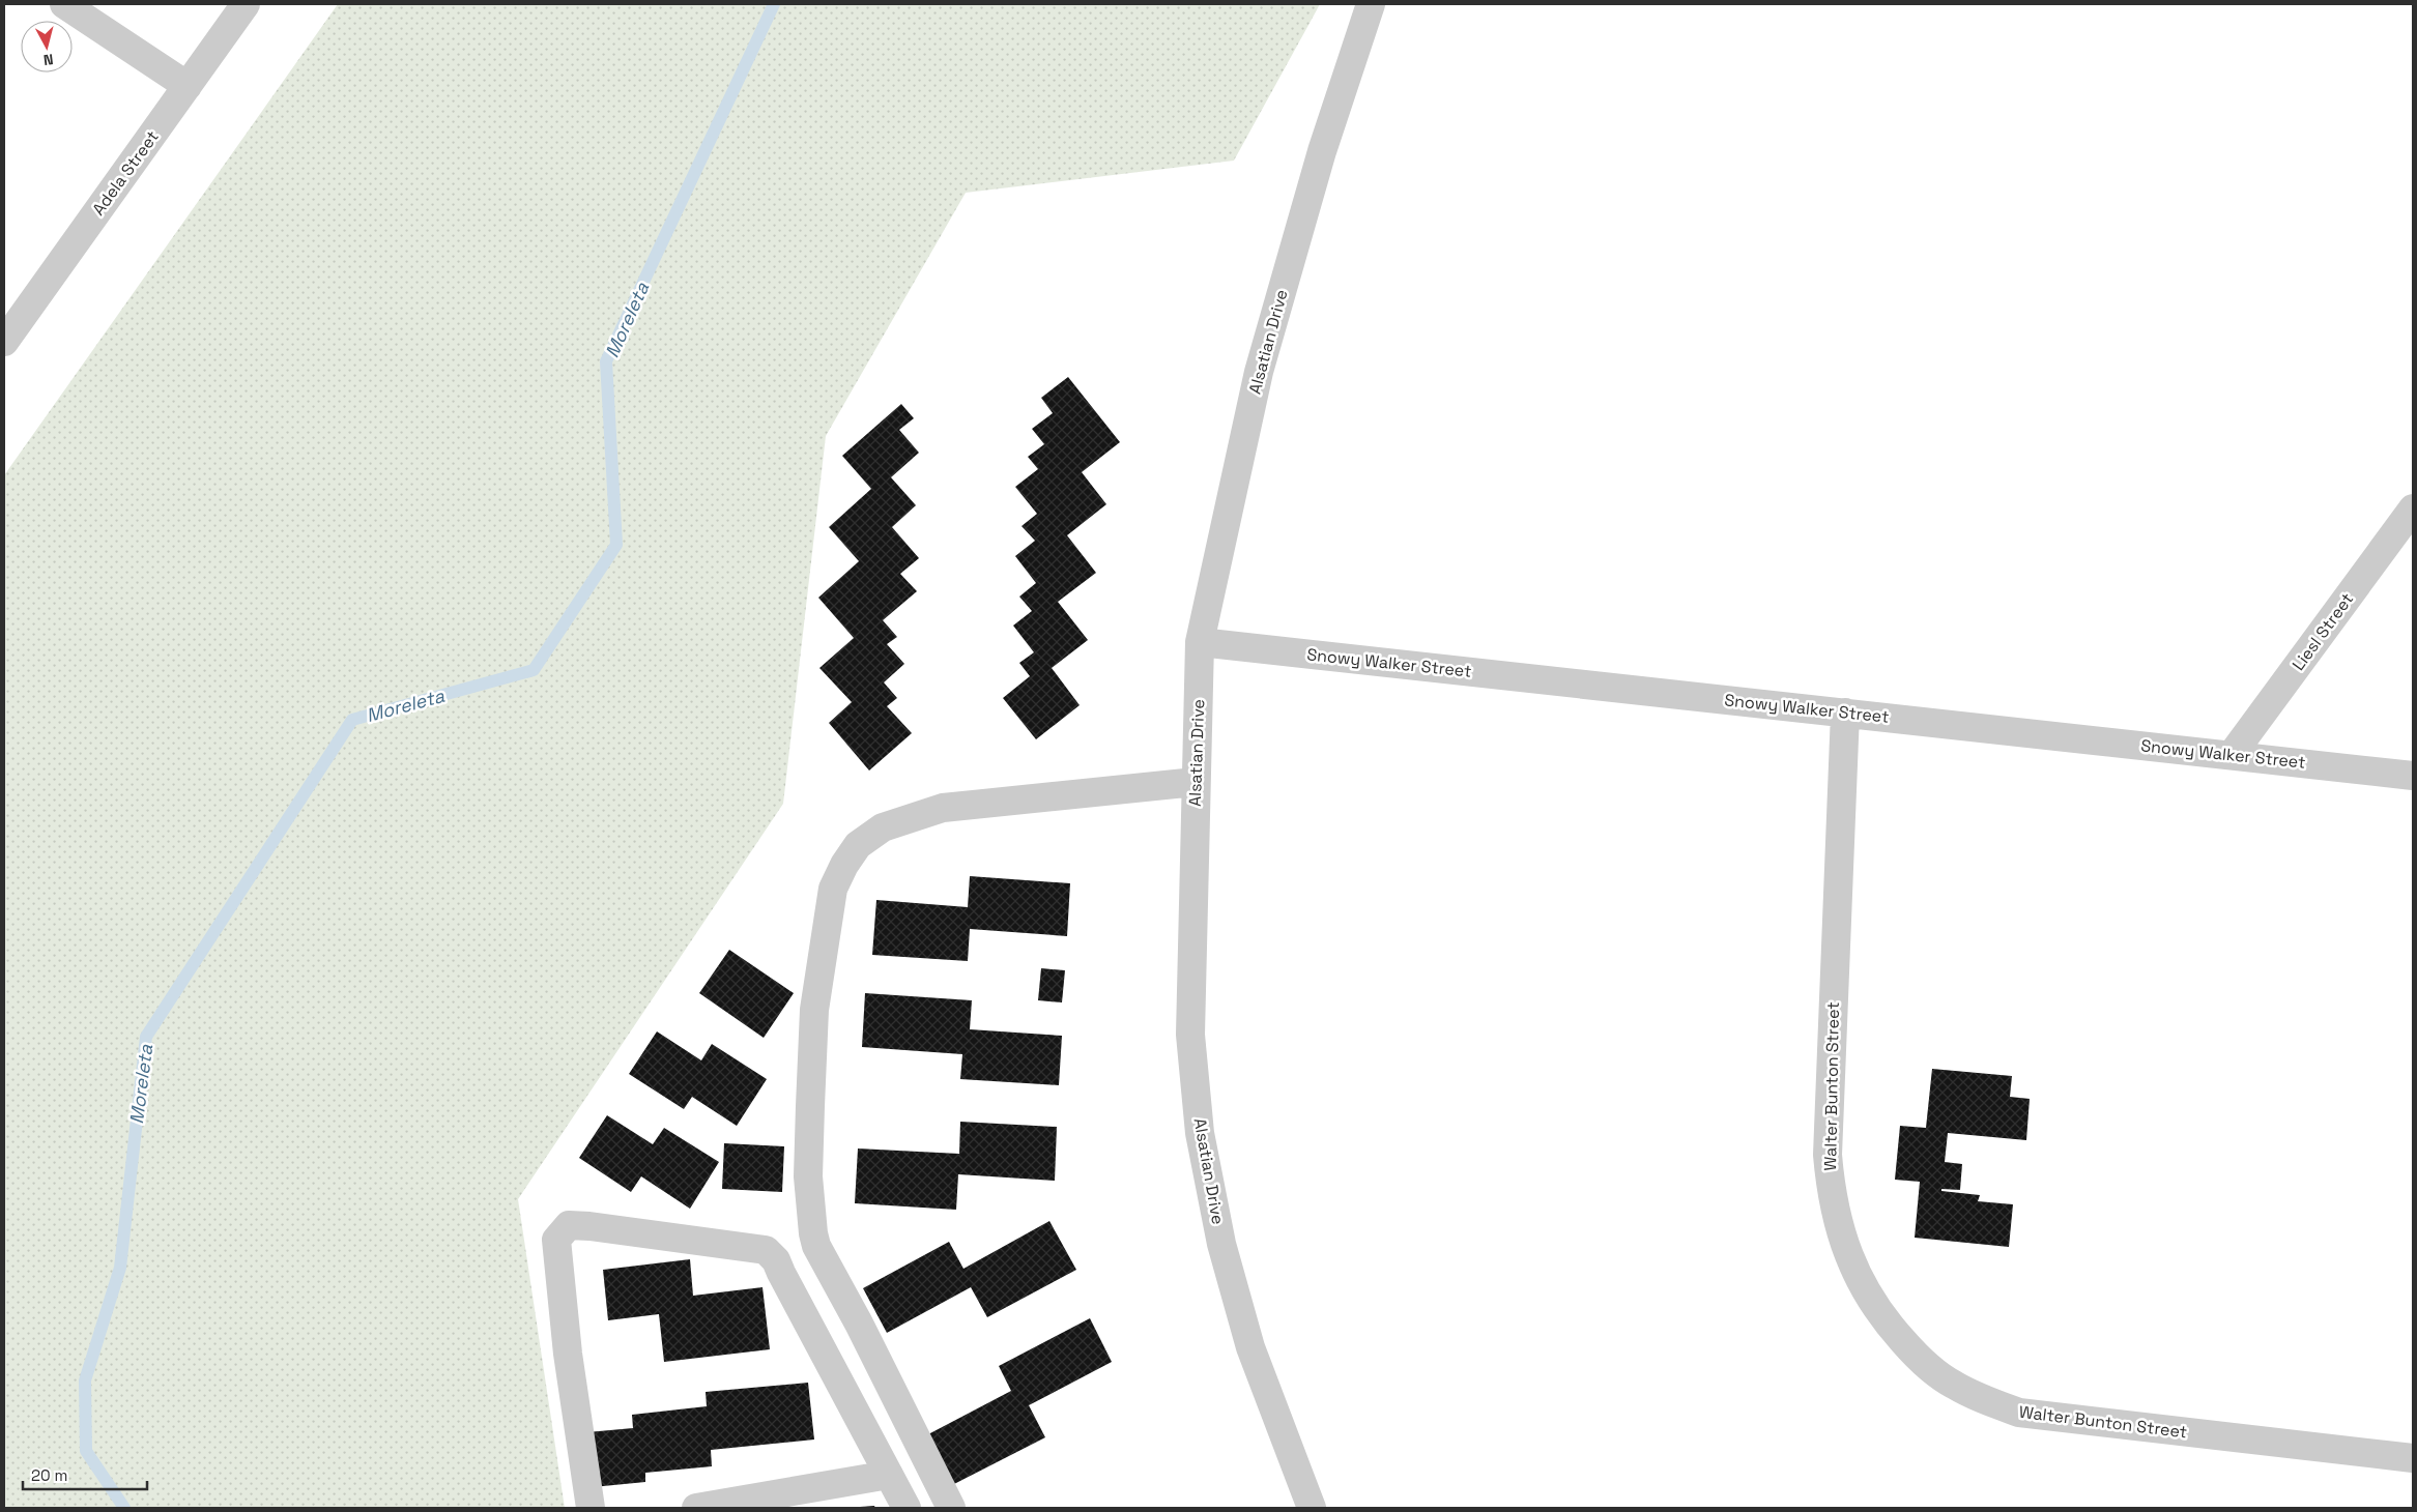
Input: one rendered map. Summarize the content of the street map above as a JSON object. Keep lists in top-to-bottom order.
{
  "streets": {
    "street": [
      "Adela Street",
      "Alsatian Drive",
      "Liesl Street",
      "Snowy Walker Street",
      "Walter Bunton Street"
    ]
  },
  "crossings": [
    ["Alsatian Drive", "Snowy Walker Street"],
    ["Liesl Street", "Snowy Walker Street"],
    ["Snowy Walker Street", "Walter Bunton Street"]
  ],
  "water": ["Moreleta"],
  "scale_bar": "20 m",
  "north": "bottom"
}
